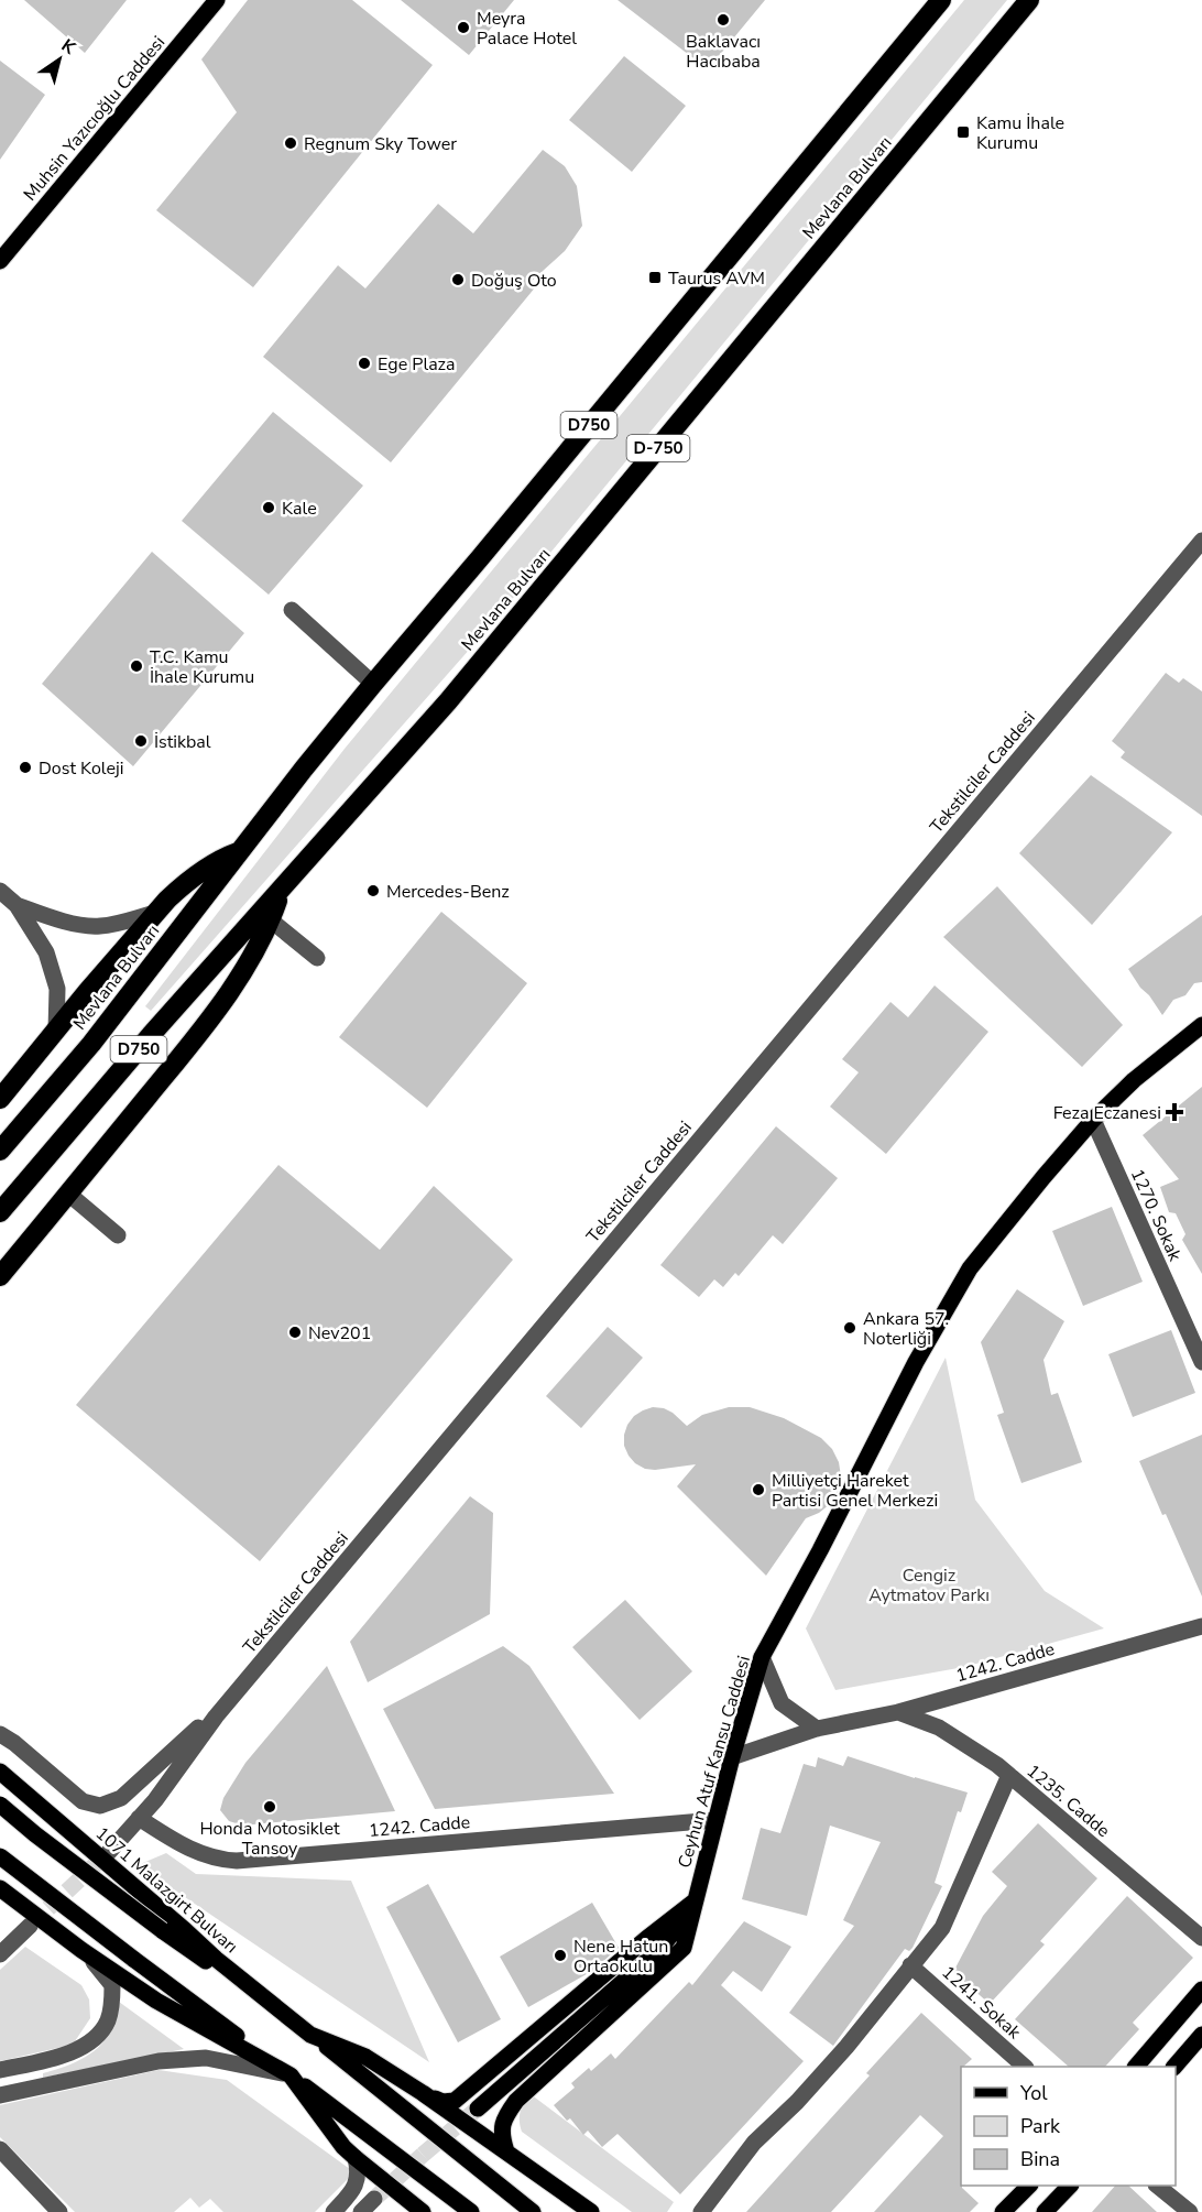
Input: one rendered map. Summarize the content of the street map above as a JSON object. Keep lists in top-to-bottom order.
{
  "streets": {
    "highway": ["Mevlana Bulvarı", "D750", "D-750"],
    "main road": ["Muhsin Yazıcıoğlu Caddesi", "Ceyhun Atuf Kansu Caddesi", "1071 Malazgirt Bulvarı"],
    "street": [
      "Tekstilciler Caddesi",
      "1270. Sokak",
      "1242. Cadde",
      "1235. Cadde",
      "1241. Sokak"
    ]
  },
  "crossings": [
    ["Tekstilciler Caddesi", "1242. Cadde"],
    ["1270. Sokak", "Ceyhun Atuf Kansu Caddesi"],
    ["1242. Cadde", "Ceyhun Atuf Kansu Caddesi"],
    ["1242. Cadde", "1235. Cadde"]
  ],
  "parks": ["Cengiz Aytmatov Parkı"],
  "places": {
    "other": [
      "Baklavacı Hacıbaba",
      "Meyra Palace Hotel",
      "Regnum Sky Tower",
      "Doğuş Oto",
      "Ege Plaza",
      "Kale",
      "T.C. Kamu İhale Kurumu",
      "İstikbal",
      "Dost Koleji",
      "Mercedes-Benz",
      "Ankara 57. Noterliği",
      "Nev201",
      "Milliyetçi Hareket Partisi Genel Merkezi",
      "Honda Motosiklet Tansoy",
      "Nene Hatun Ortaokulu"
    ],
    "transit": ["Kamu İhale Kurumu", "Taurus AVM"],
    "health": ["Feza Eczanesi"]
  },
  "legend": ["Yol", "Park", "Bina"],
  "north": "top right"
}
